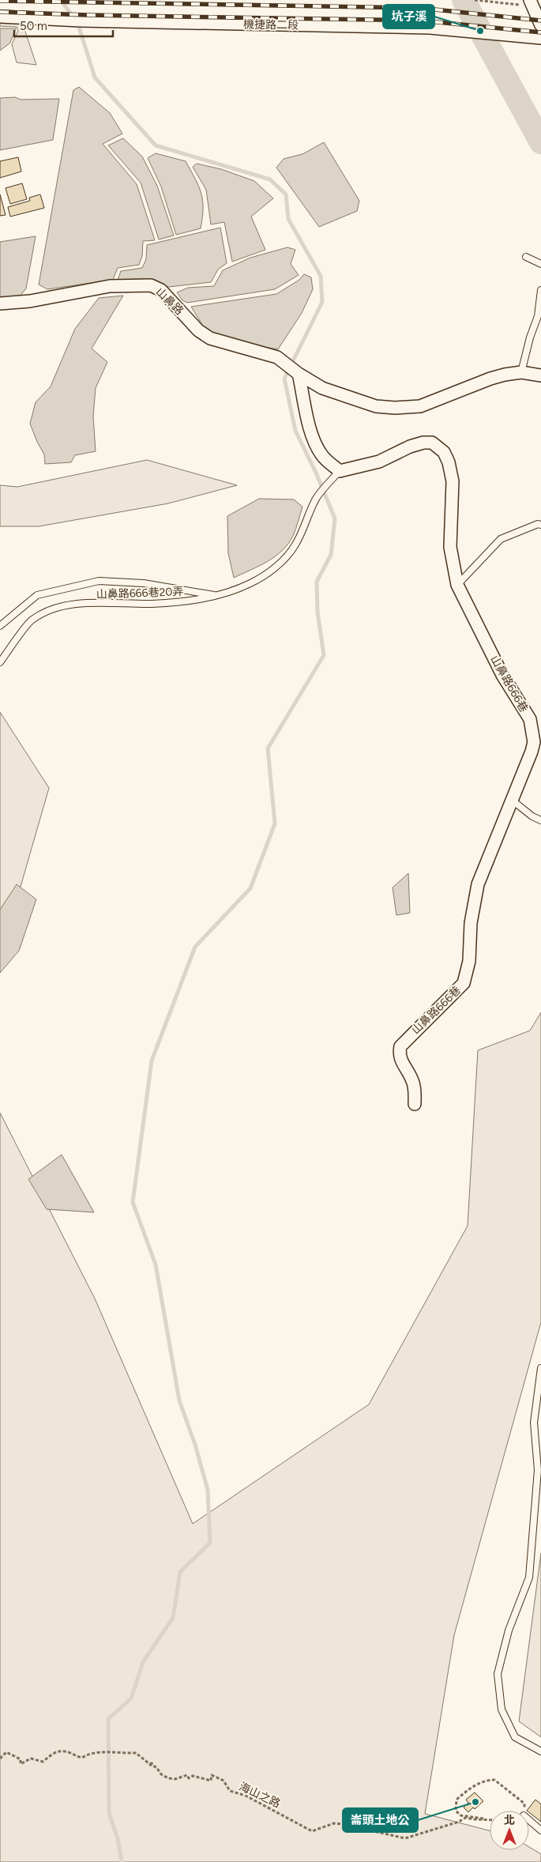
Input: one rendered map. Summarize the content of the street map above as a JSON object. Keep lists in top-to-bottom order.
{
  "streets": {
    "street": ["機捷路二段", "山鼻路", "山鼻路666巷"],
    "lane": ["山鼻路666巷20弄"],
    "path": ["海山之路"]
  },
  "crossings": [
    ["山鼻路666巷20弄", "山鼻路666巷"]
  ],
  "places": ["坑子溪", "崙頭土地公"],
  "scale_bar": "50 m",
  "north": "top"
}
